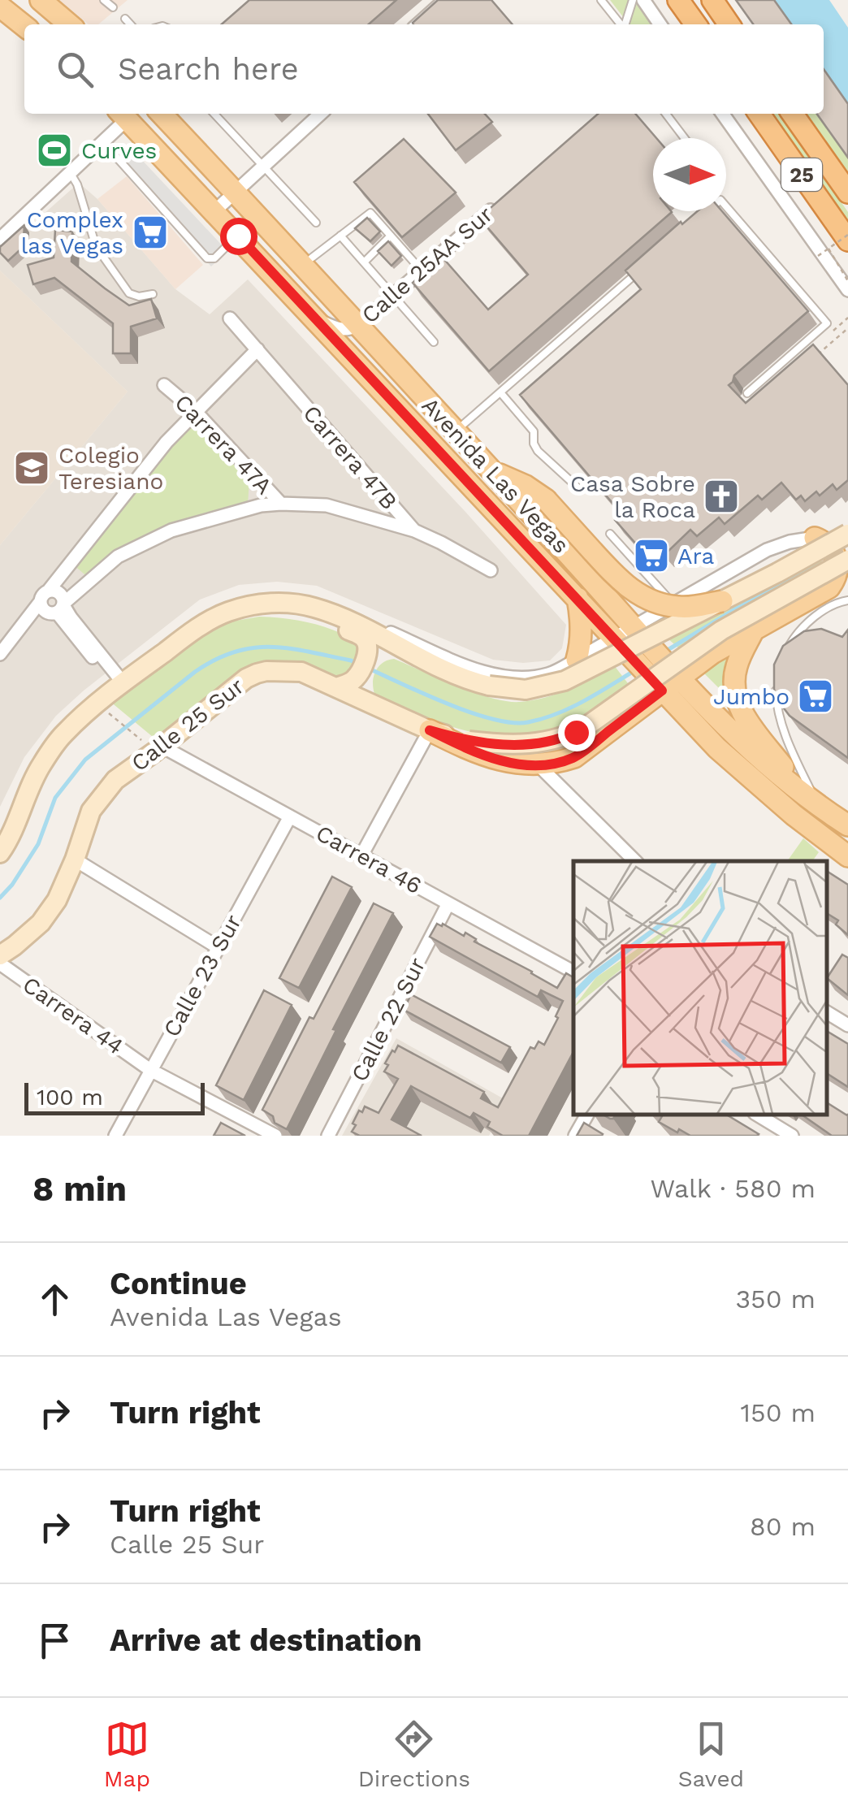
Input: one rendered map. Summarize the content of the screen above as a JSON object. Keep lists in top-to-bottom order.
{
  "streets": {
    "highway": ["25"],
    "main road": ["Avenida Las Vegas", "Calle 25 Sur"],
    "street": [
      "Calle 25AA Sur",
      "Carrera 47A",
      "Carrera 47B",
      "Carrera 46",
      "Calle 23 Sur",
      "Carrera 44",
      "Calle 22 Sur"
    ]
  },
  "crossings": [
    ["Calle 25AA Sur", "Avenida Las Vegas"],
    ["Calle 25 Sur", "Carrera 46"],
    ["Carrera 46", "Calle 23 Sur"],
    ["Carrera 46", "Calle 22 Sur"],
    ["Calle 23 Sur", "Carrera 44"]
  ],
  "places": {
    "sports": ["Curves"],
    "supermarket": ["Complex las Vegas", "Ara", "Jumbo"],
    "school or university": ["Colegio Teresiano"],
    "church": ["Casa Sobre la Roca"]
  },
  "scale_bar": "100 m",
  "north": "right",
  "page": {
    "search": "Search here",
    "scale": "100 m",
    "heading": ["8 min", "Walk · 580 m"],
    "list": [
      ["Continue", "Avenida Las Vegas", "350 m"],
      ["Turn right", "150 m"],
      ["Turn right", "Calle 25 Sur", "80 m"],
      "Arrive at destination"
    ],
    "nav": ["Map", "Directions", "Saved"]
  }
}
